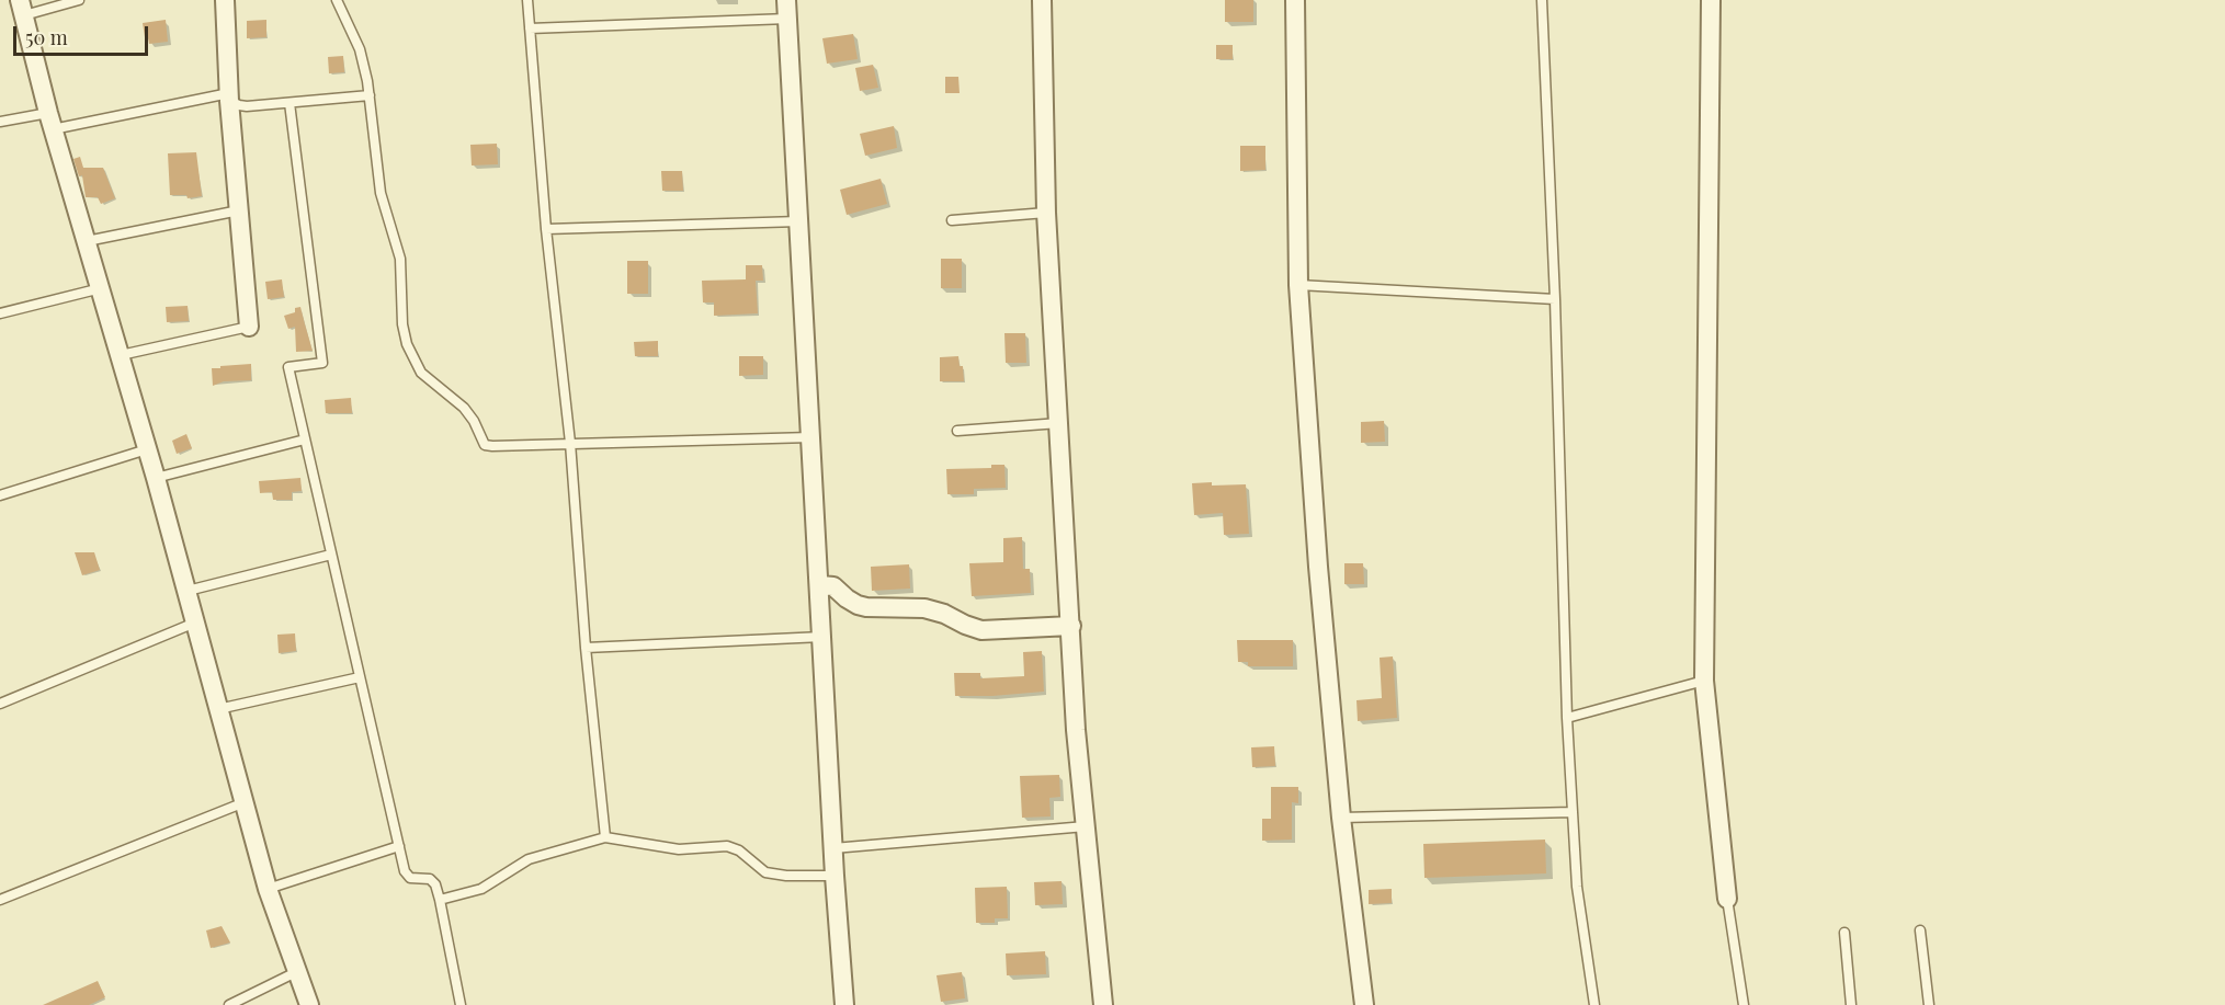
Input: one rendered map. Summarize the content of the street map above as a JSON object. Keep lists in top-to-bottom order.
{
  "scale_bar": "50 m"
}
